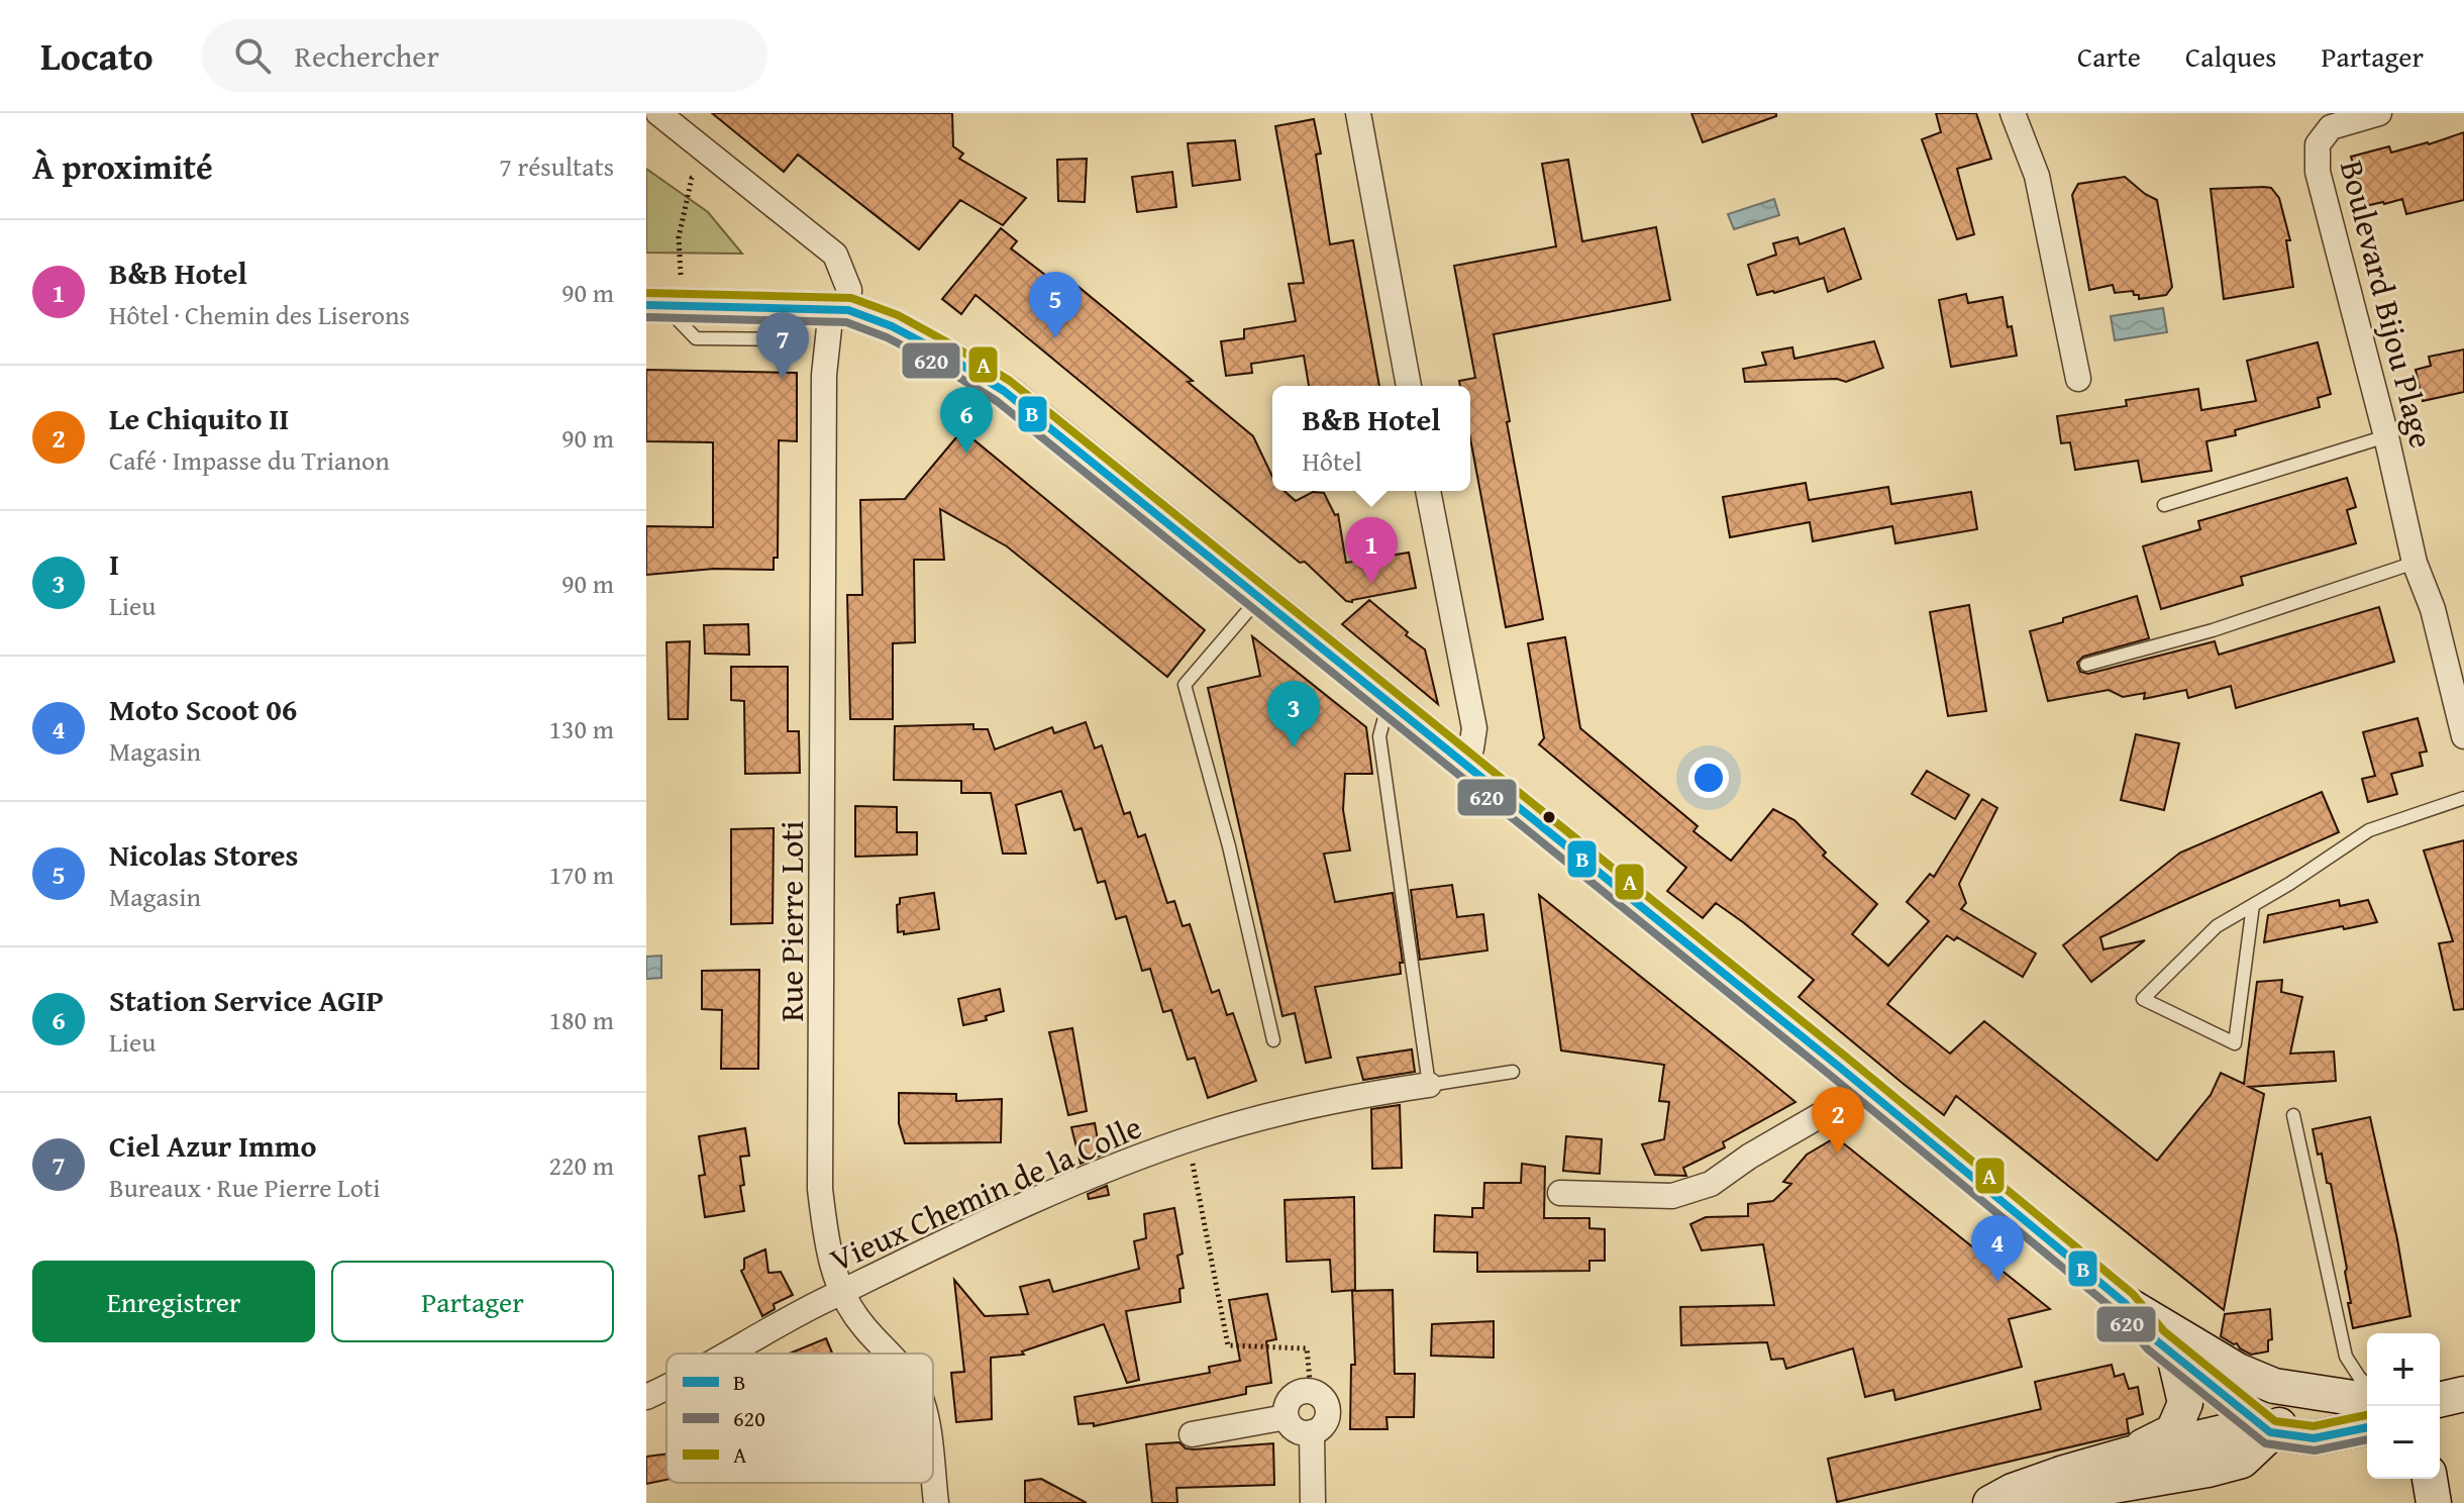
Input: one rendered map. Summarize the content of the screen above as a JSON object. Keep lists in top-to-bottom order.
{
  "streets": {
    "street": ["Boulevard Bijou Plage", "Rue Pierre Loti", "Vieux Chemin de la Colle"]
  },
  "crossings": [
    ["Rue Pierre Loti", "Vieux Chemin de la Colle"]
  ],
  "lines": ["transit line A", "transit line B", "transit line 620"],
  "legend": ["B", "620", "A"],
  "page": {
    "header": "Locato",
    "search": "Rechercher",
    "nav": ["Carte", "Calques", "Partager"],
    "heading": ["À proximité", "7 résultats"],
    "list": [
      {
        "mark": "1",
        "name": "B&B Hotel",
        "note": "Hôtel · Chemin des Liserons",
        "value": "90 m"
      },
      {
        "mark": "2",
        "name": "Le Chiquito II",
        "note": "Café · Impasse du Trianon",
        "value": "90 m"
      },
      {
        "mark": "3",
        "name": "I",
        "note": "Lieu",
        "value": "90 m"
      },
      {
        "mark": "4",
        "name": "Moto Scoot 06",
        "note": "Magasin",
        "value": "130 m"
      },
      {
        "mark": "5",
        "name": "Nicolas Stores",
        "note": "Magasin",
        "value": "170 m"
      },
      {
        "mark": "6",
        "name": "Station Service AGIP",
        "note": "Lieu",
        "value": "180 m"
      },
      {
        "mark": "7",
        "name": "Ciel Azur Immo",
        "note": "Bureaux · Rue Pierre Loti",
        "value": "220 m"
      }
    ],
    "pins": [
      "5",
      "7",
      "6",
      "1",
      "3",
      "2",
      "4"
    ],
    "popup": ["B&B Hotel", "Hôtel"],
    "buttons": ["Enregistrer", "Partager"],
    "map_buttons": ["+", "−"]
  }
}
